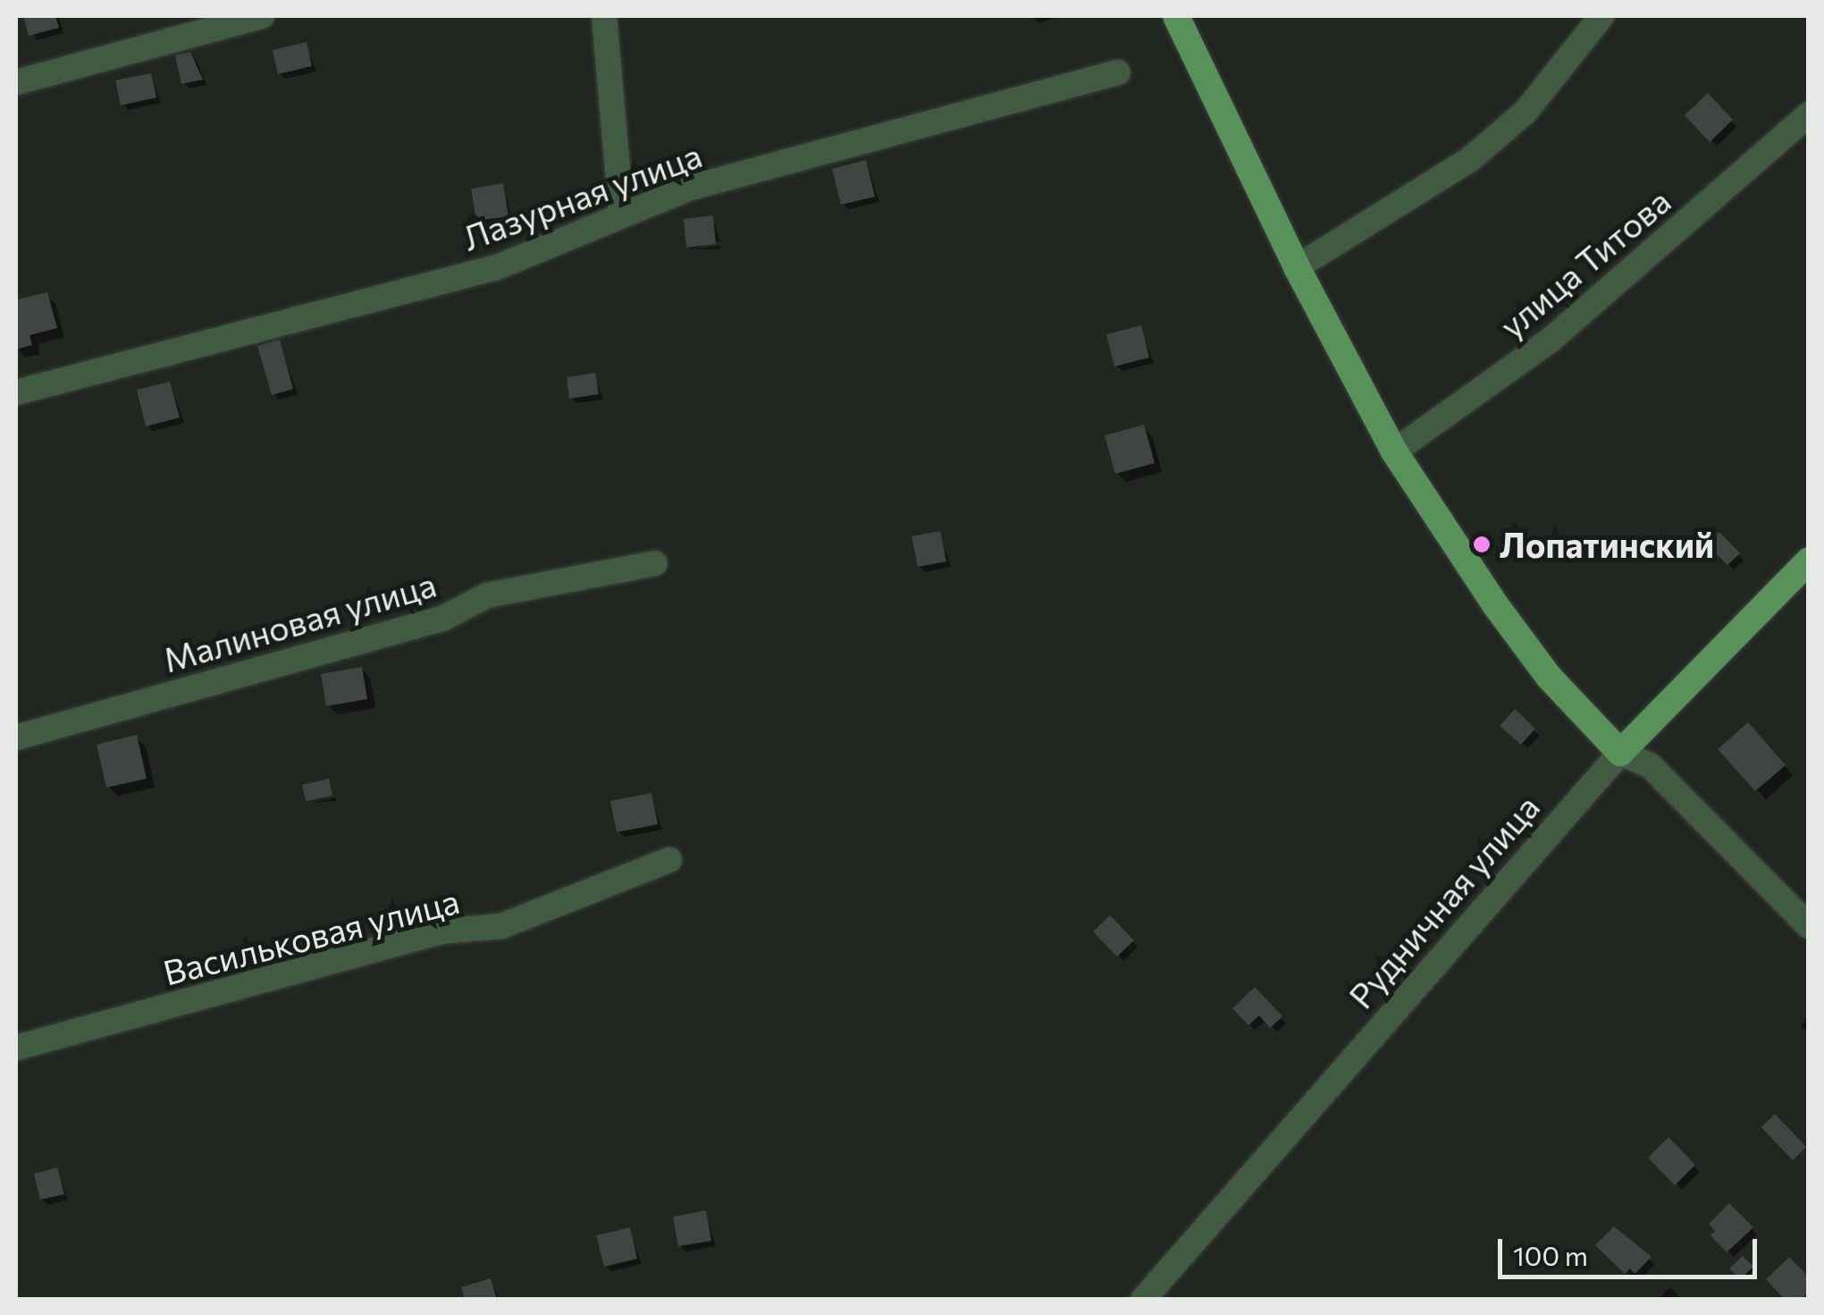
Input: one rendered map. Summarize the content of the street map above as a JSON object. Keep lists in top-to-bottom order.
{
  "streets": {
    "main road": ["Рудничная улица"],
    "street": [
      "Лазурная улица",
      "улица Титова",
      "Малиновая улица",
      "Васильковая улица"
    ]
  },
  "places": ["Лопатинский"],
  "scale_bar": "100 m"
}
